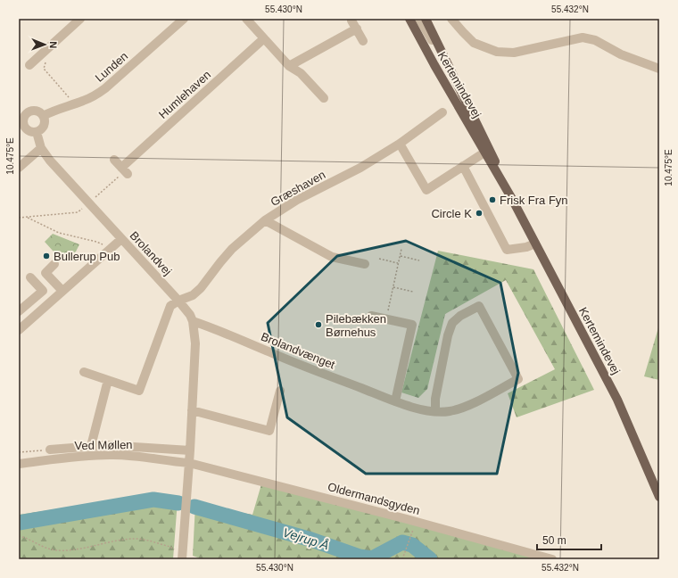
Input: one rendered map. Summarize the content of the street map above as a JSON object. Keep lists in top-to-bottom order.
{
  "streets": {
    "main road": ["Kertemindevej"],
    "street": [
      "Lunden",
      "Humlehaven",
      "Græshaven",
      "Brolandvej",
      "Brolandvænget",
      "Ved Møllen",
      "Oldermandsgyden"
    ]
  },
  "crossings": [
    ["Lunden", "Brolandvej"],
    ["Græshaven", "Brolandvej"],
    ["Brolandvej", "Brolandvænget"],
    ["Brolandvej", "Ved Møllen"],
    ["Brolandvej", "Oldermandsgyden"],
    ["Ved Møllen", "Oldermandsgyden"]
  ],
  "water": ["Vejrup Å"],
  "places": [
    "Frisk Fra Fyn",
    "Circle K",
    "Bullerup Pub",
    "Pilebækken Børnehus"
  ],
  "scale_bar": "50 m",
  "north": "right",
  "coordinates": ["55.430°N", "55.432°N", "10.475°E"]
}
